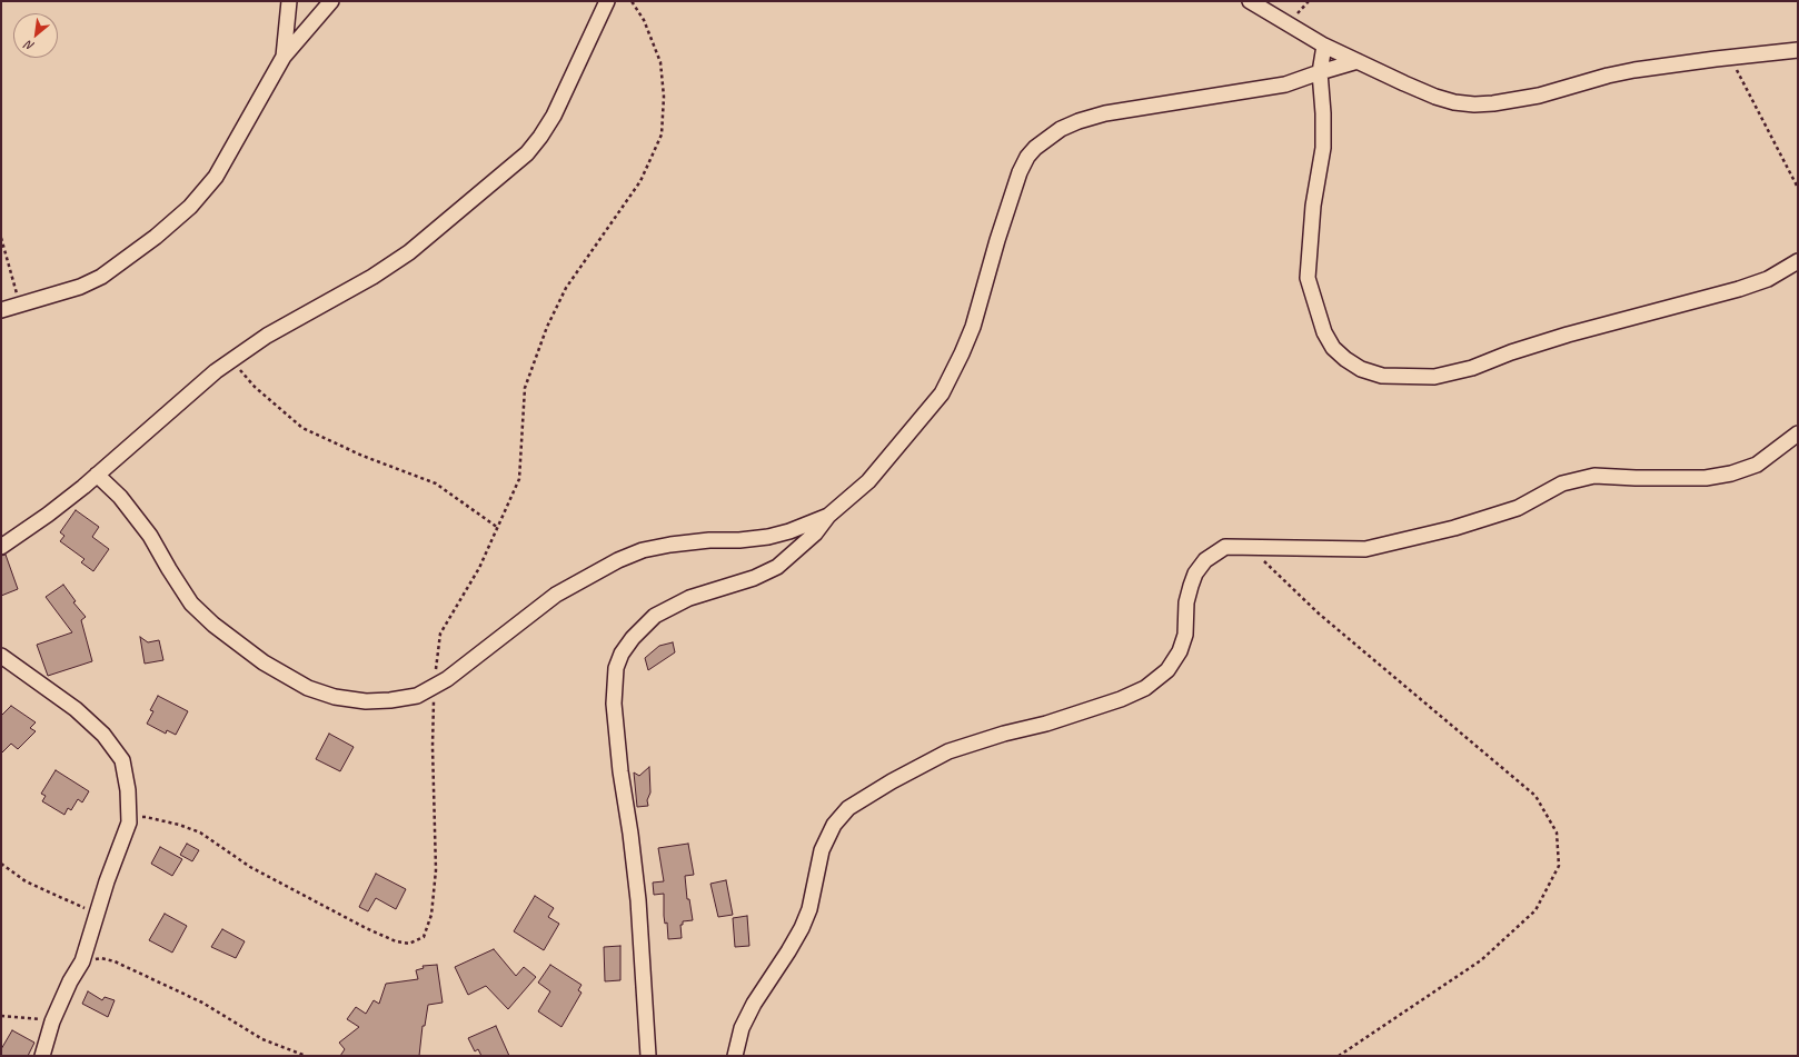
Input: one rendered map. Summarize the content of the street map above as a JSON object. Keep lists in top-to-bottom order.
{
  "north": "bottom left"
}
